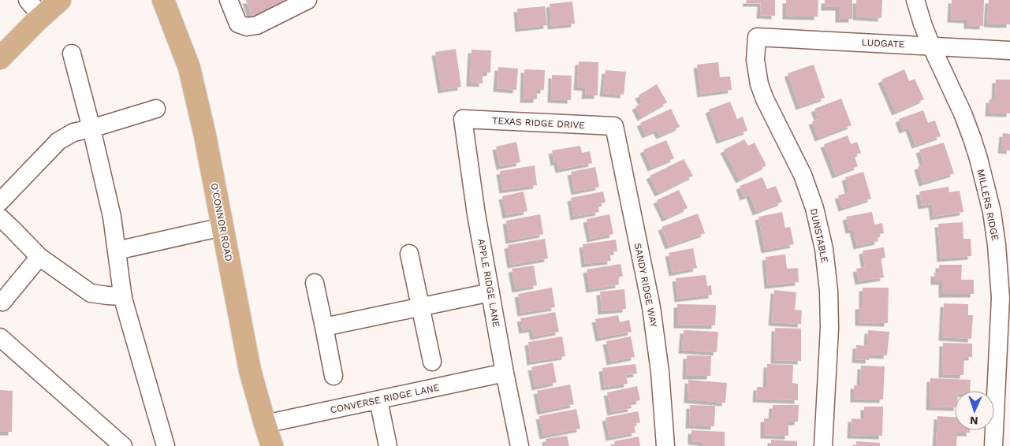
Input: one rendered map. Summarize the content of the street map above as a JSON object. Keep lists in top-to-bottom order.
{
  "streets": {
    "main road": ["O'CONNOR ROAD"],
    "street": [
      "LUDGATE",
      "TEXAS RIDGE DRIVE",
      "MILLERS RIDGE",
      "DUNSTABLE",
      "APPLE RIDGE LANE",
      "SANDY RIDGE WAY",
      "CONVERSE RIDGE LANE"
    ]
  },
  "crossings": [
    ["LUDGATE", "MILLERS RIDGE"],
    ["LUDGATE", "DUNSTABLE"],
    ["TEXAS RIDGE DRIVE", "APPLE RIDGE LANE"],
    ["TEXAS RIDGE DRIVE", "SANDY RIDGE WAY"],
    ["O'CONNOR ROAD", "CONVERSE RIDGE LANE"],
    ["APPLE RIDGE LANE", "CONVERSE RIDGE LANE"]
  ],
  "north": "bottom"
}
